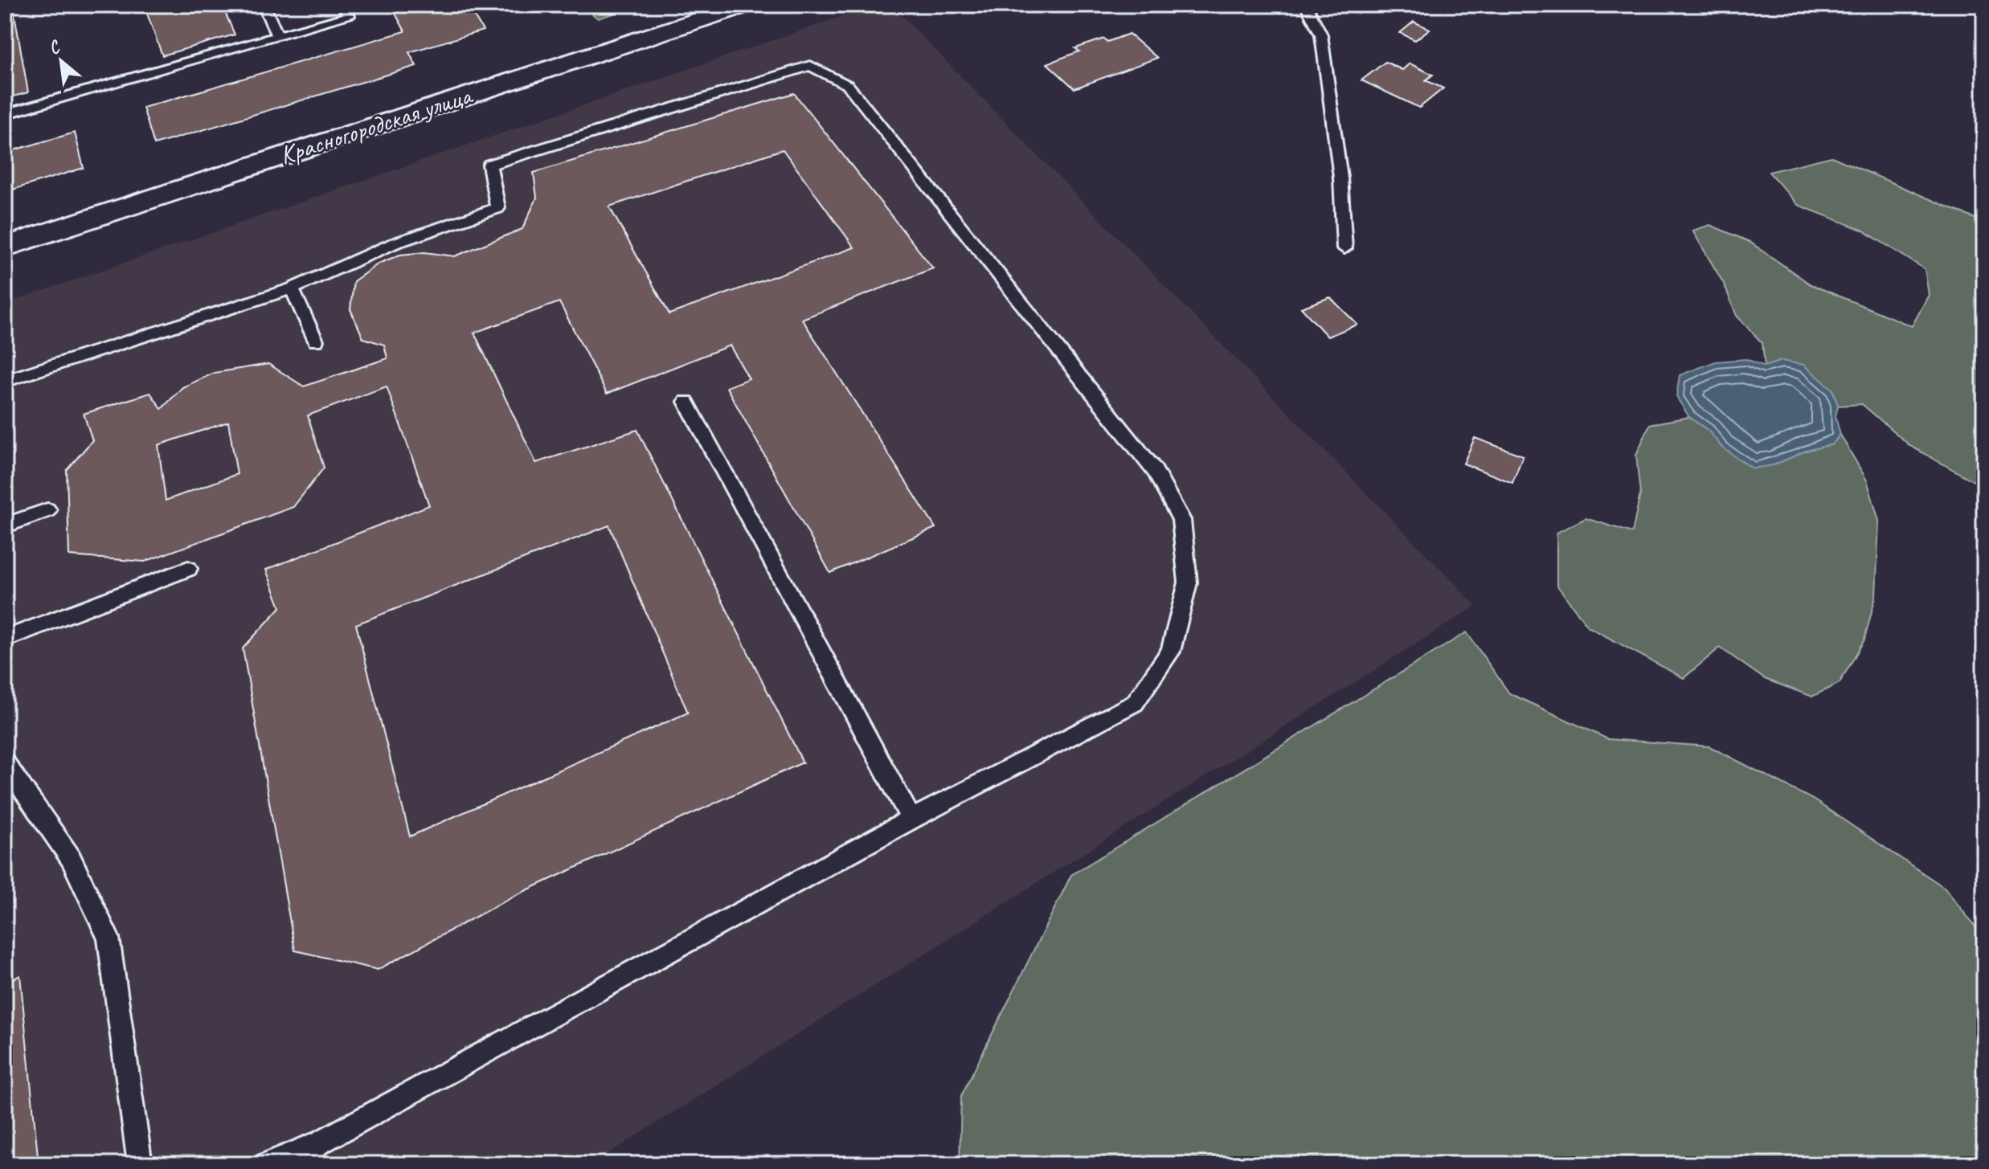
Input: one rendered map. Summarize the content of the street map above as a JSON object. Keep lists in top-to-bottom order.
{
  "streets": {
    "street": ["Красногородская улица"]
  },
  "north": "top left"
}
